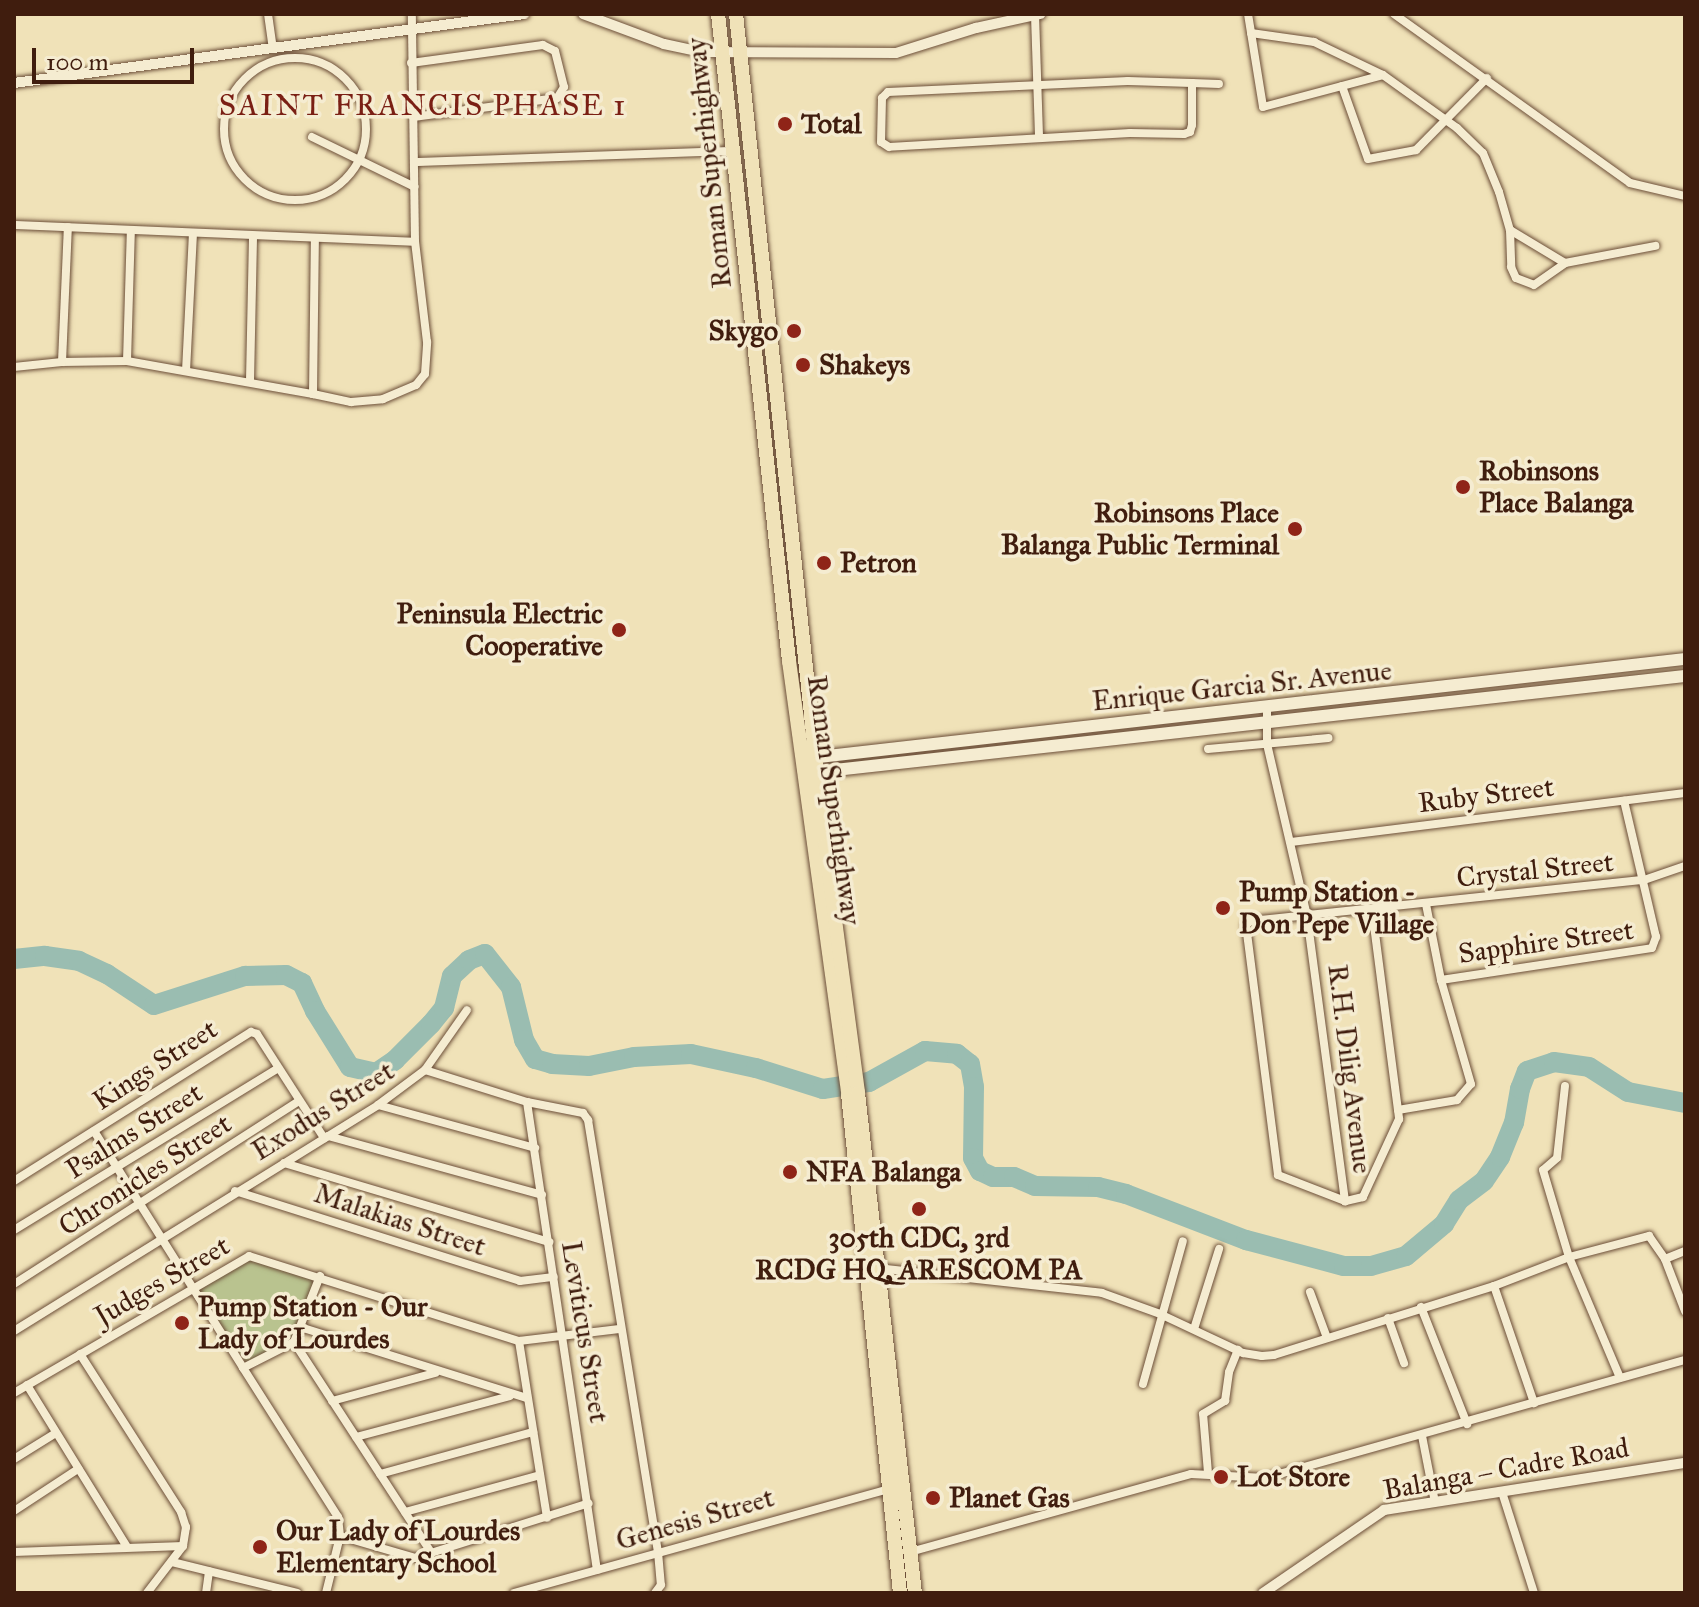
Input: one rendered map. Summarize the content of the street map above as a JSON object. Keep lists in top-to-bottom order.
{
  "streets": {
    "main road": ["Roman Superhighway", "Enrique Garcia Sr. Avenue"],
    "street": [
      "Ruby Street",
      "Crystal Street",
      "Sapphire Street",
      "Kings Street",
      "R.H. Dilig Avenue",
      "Exodus Street",
      "Psalms Street",
      "Chronicles Street",
      "Malakias Street",
      "Judges Street",
      "Leviticus Street",
      "Balanga – Cadre Road",
      "Genesis Street"
    ]
  },
  "crossings": [
    ["Roman Superhighway", "Enrique Garcia Sr. Avenue"],
    ["Roman Superhighway", "Genesis Street"],
    ["Enrique Garcia Sr. Avenue", "R.H. Dilig Avenue"],
    ["Ruby Street", "R.H. Dilig Avenue"],
    ["Crystal Street", "Sapphire Street"],
    ["Crystal Street", "R.H. Dilig Avenue"],
    ["Kings Street", "Exodus Street"],
    ["Kings Street", "Psalms Street"],
    ["Kings Street", "Chronicles Street"],
    ["Exodus Street", "Malakias Street"],
    ["Exodus Street", "Judges Street"],
    ["Exodus Street", "Leviticus Street"],
    ["Exodus Street", "Genesis Street"],
    ["Malakias Street", "Leviticus Street"],
    ["Judges Street", "Leviticus Street"],
    ["Leviticus Street", "Genesis Street"]
  ],
  "districts": ["SAINT FRANCIS PHASE 1"],
  "places": [
    "Total",
    "Skygo",
    "Shakeys",
    "Robinsons Place Balanga",
    "Robinsons Place Balanga Public Terminal",
    "Petron",
    "Peninsula Electric Cooperative",
    "Pump Station - Don Pepe Village",
    "NFA Balanga",
    "305th CDC, 3rd RCDG HQ, ARESCOM PA",
    "Pump Station - Our Lady of Lourdes",
    "Lot Store",
    "Planet Gas",
    "Our Lady of Lourdes Elementary School"
  ],
  "scale_bar": "100 m"
}
